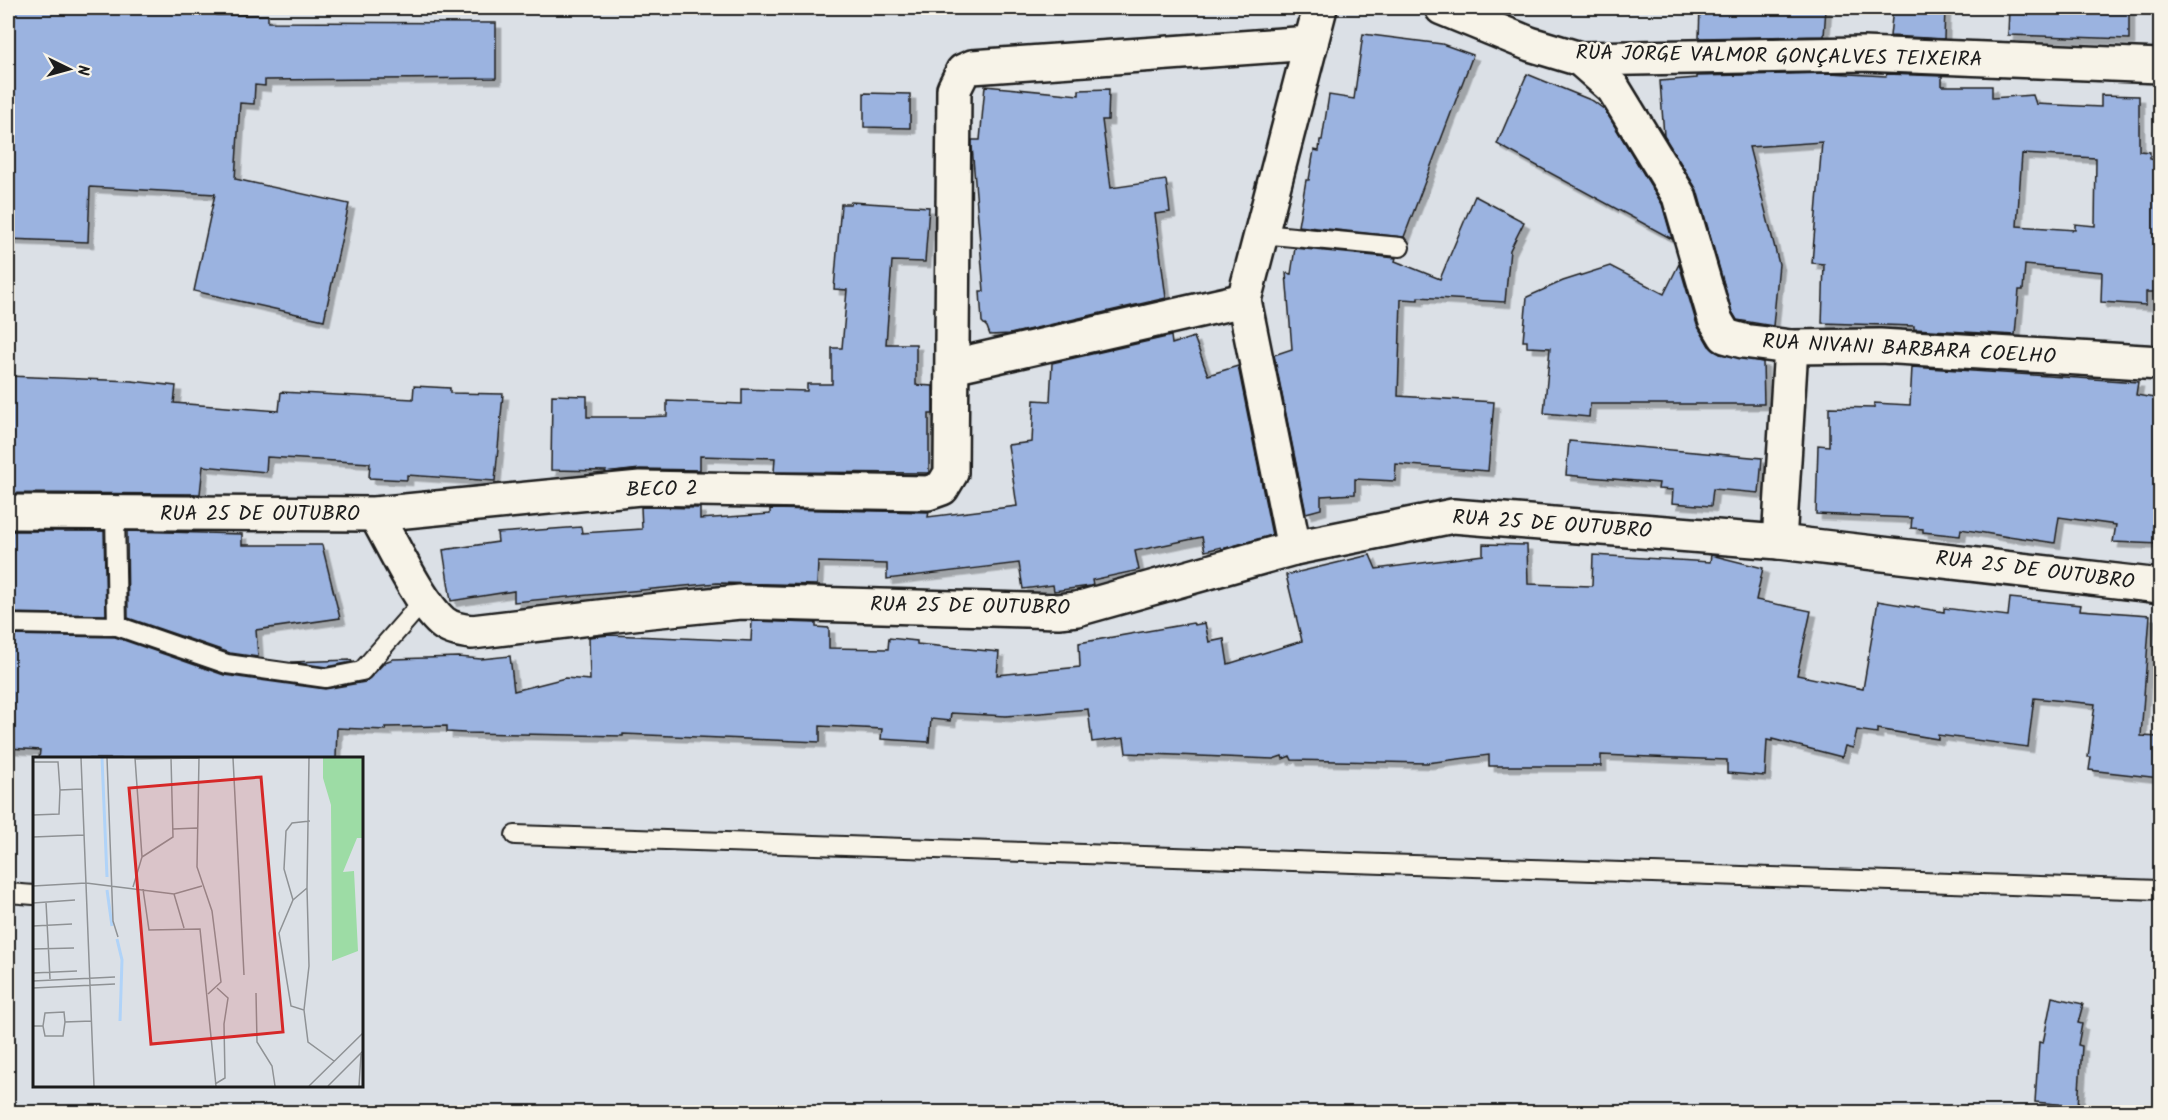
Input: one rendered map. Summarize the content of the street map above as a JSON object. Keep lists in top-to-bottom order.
{
  "streets": {
    "street": [
      "RUA JORGE VALMOR GONÇALVES TEIXEIRA",
      "RUA NIVANI BARBARA COELHO",
      "BECO 2",
      "RUA 25 DE OUTUBRO"
    ]
  },
  "crossings": [
    ["RUA JORGE VALMOR GONÇALVES TEIXEIRA", "RUA NIVANI BARBARA COELHO"],
    ["BECO 2", "RUA 25 DE OUTUBRO"]
  ],
  "north": "right"
}
